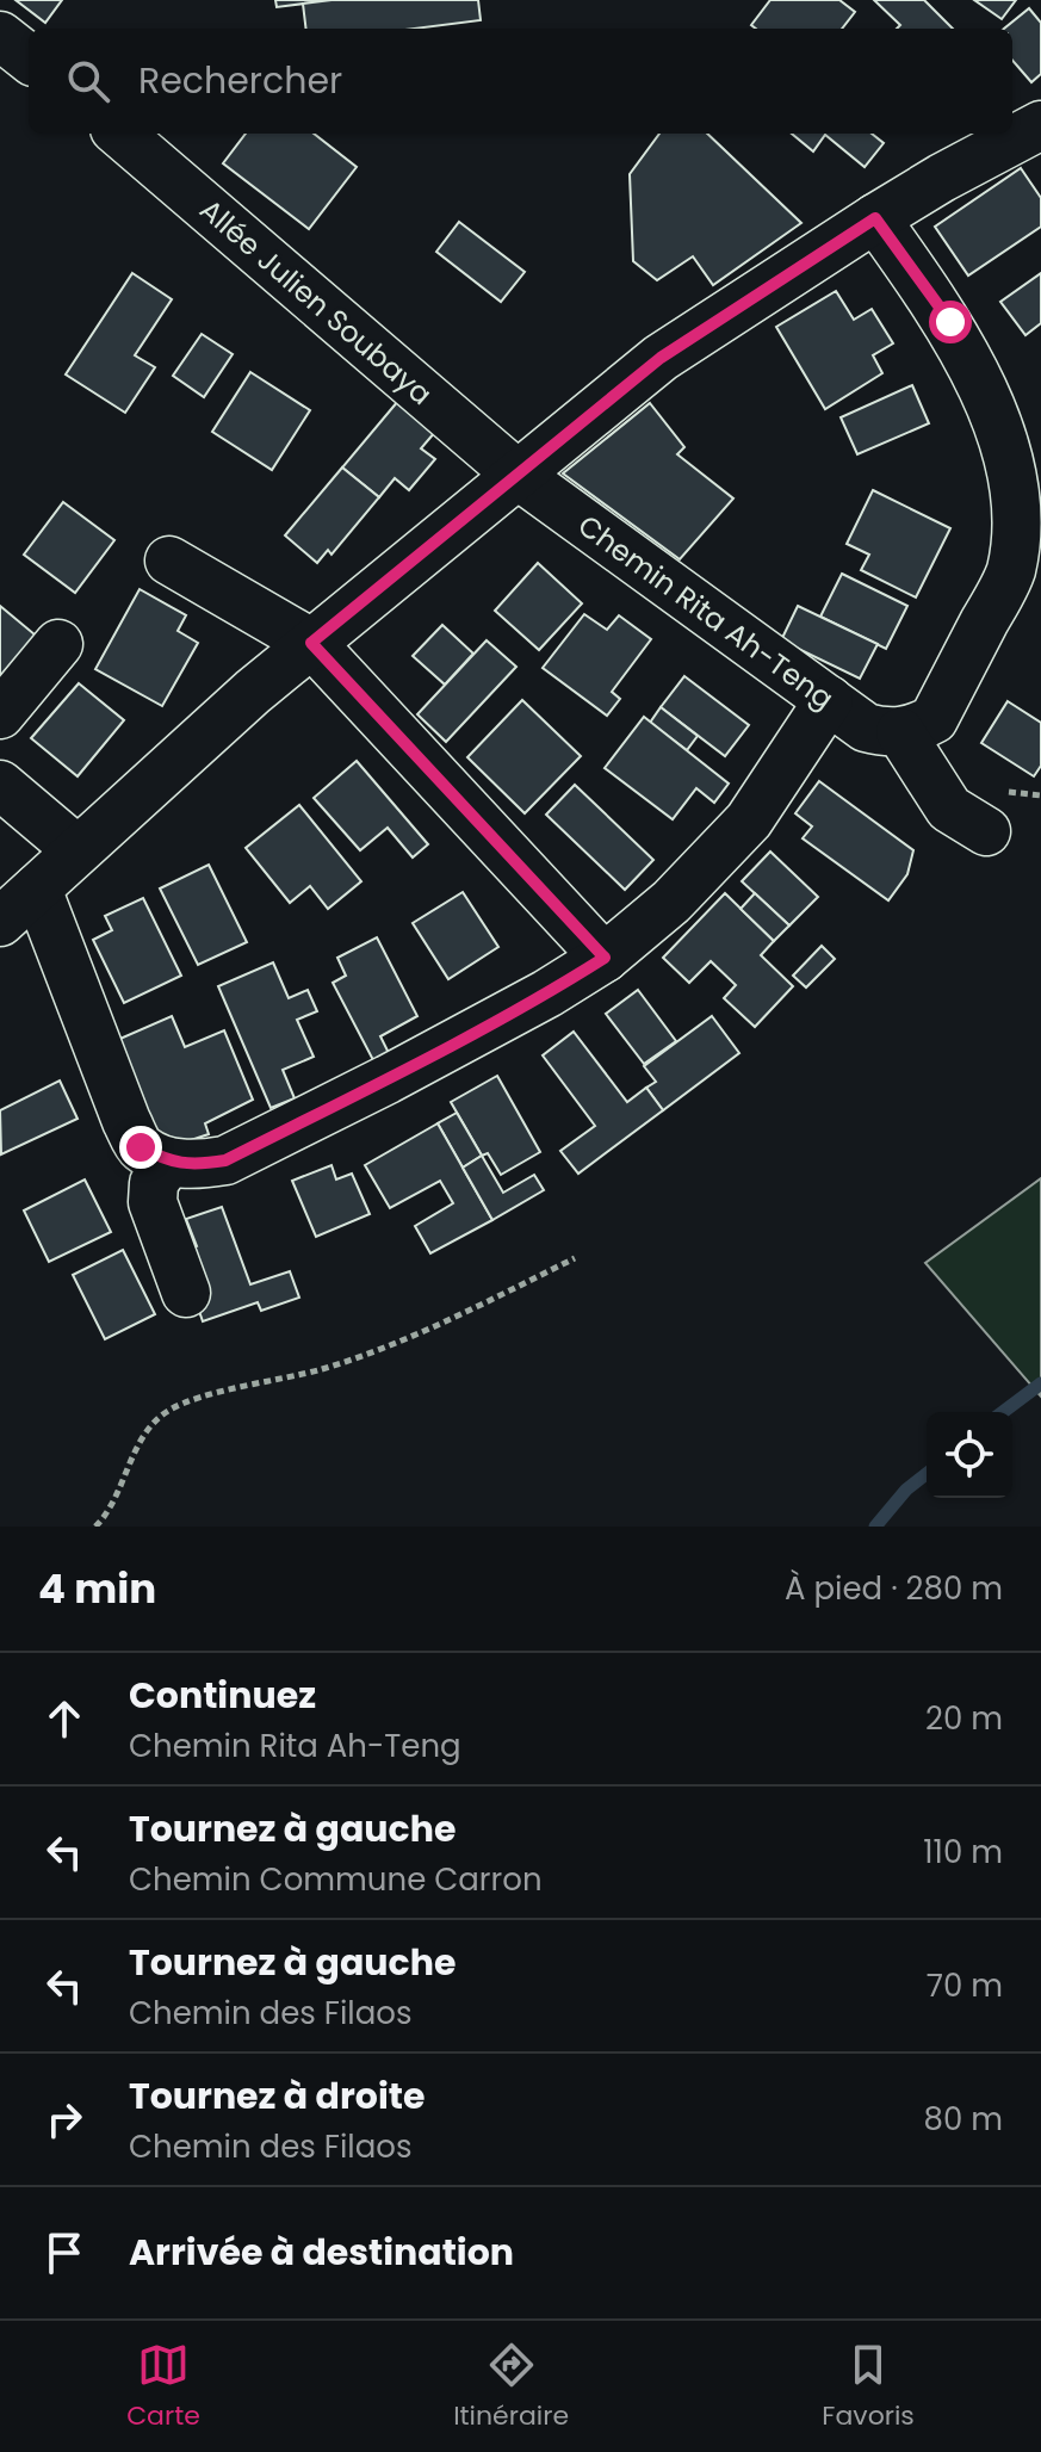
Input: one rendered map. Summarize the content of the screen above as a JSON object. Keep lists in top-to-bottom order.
{
  "streets": {
    "street": ["Allée Julien Soubaya", "Chemin Rita Ah-Teng"]
  },
  "crossings": [
    ["Allée Julien Soubaya", "Chemin Rita Ah-Teng"]
  ],
  "page": {
    "search": "Rechercher",
    "heading": ["4 min", "À pied · 280 m"],
    "list": [
      ["Continuez", "Chemin Rita Ah-Teng", "20 m"],
      ["Tournez à gauche", "Chemin Commune Carron", "110 m"],
      ["Tournez à gauche", "Chemin des Filaos", "70 m"],
      ["Tournez à droite", "Chemin des Filaos", "80 m"],
      "Arrivée à destination"
    ],
    "nav": ["Carte", "Itinéraire", "Favoris"]
  }
}
